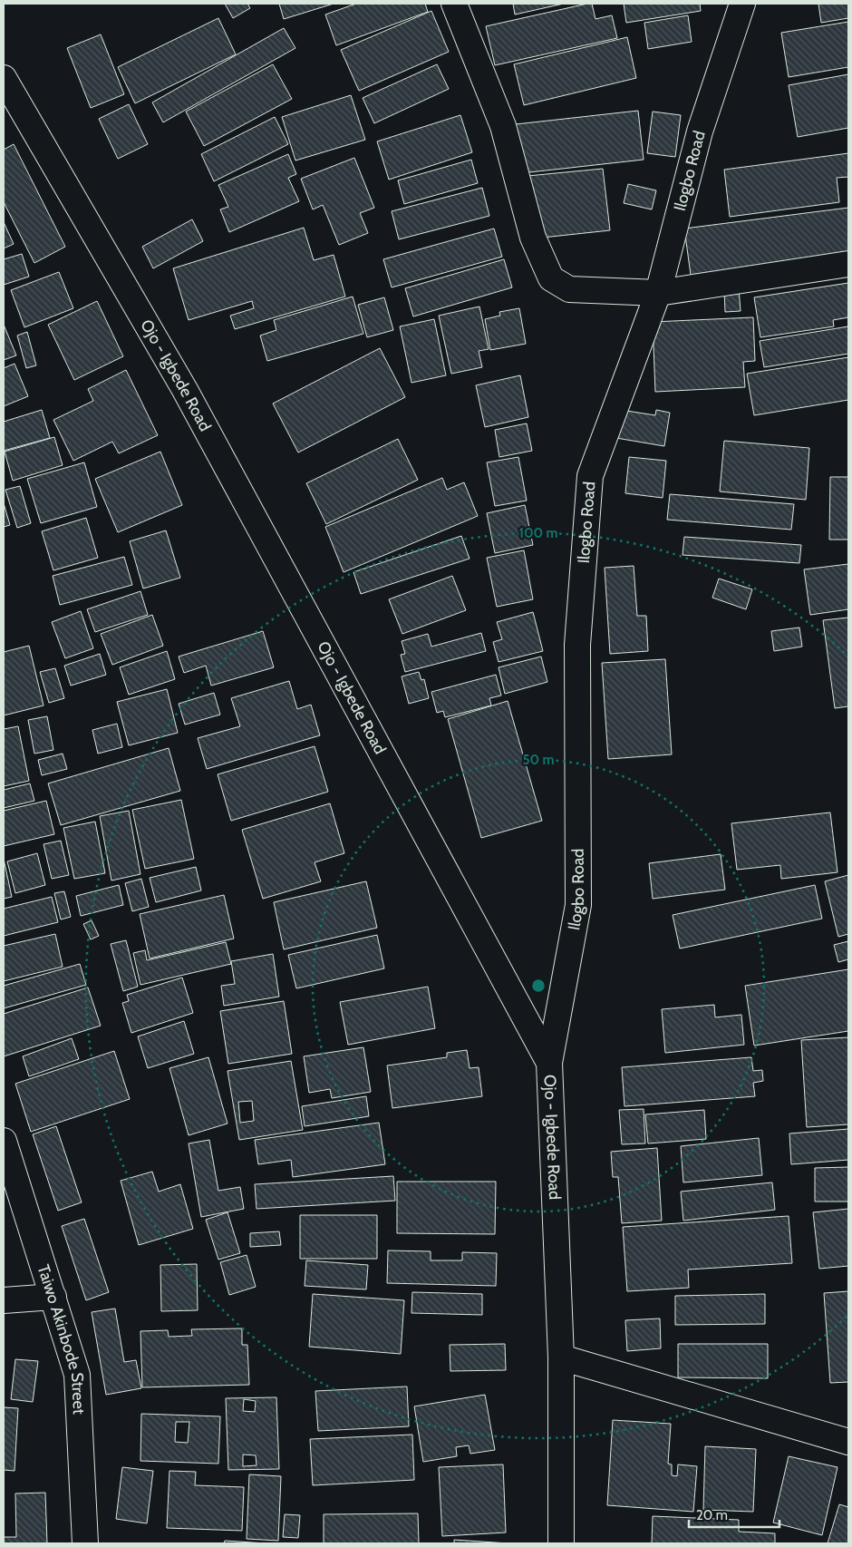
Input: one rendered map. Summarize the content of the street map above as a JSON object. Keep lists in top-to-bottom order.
{
  "streets": {
    "main road": ["Ilogbo Road", "Ojo - Igbede Road", "Taiwo Akinbode Street"]
  },
  "crossings": [
    ["Ilogbo Road", "Ojo - Igbede Road"]
  ],
  "scale_bar": "20 m",
  "rings": ["100 m", "50 m"]
}
